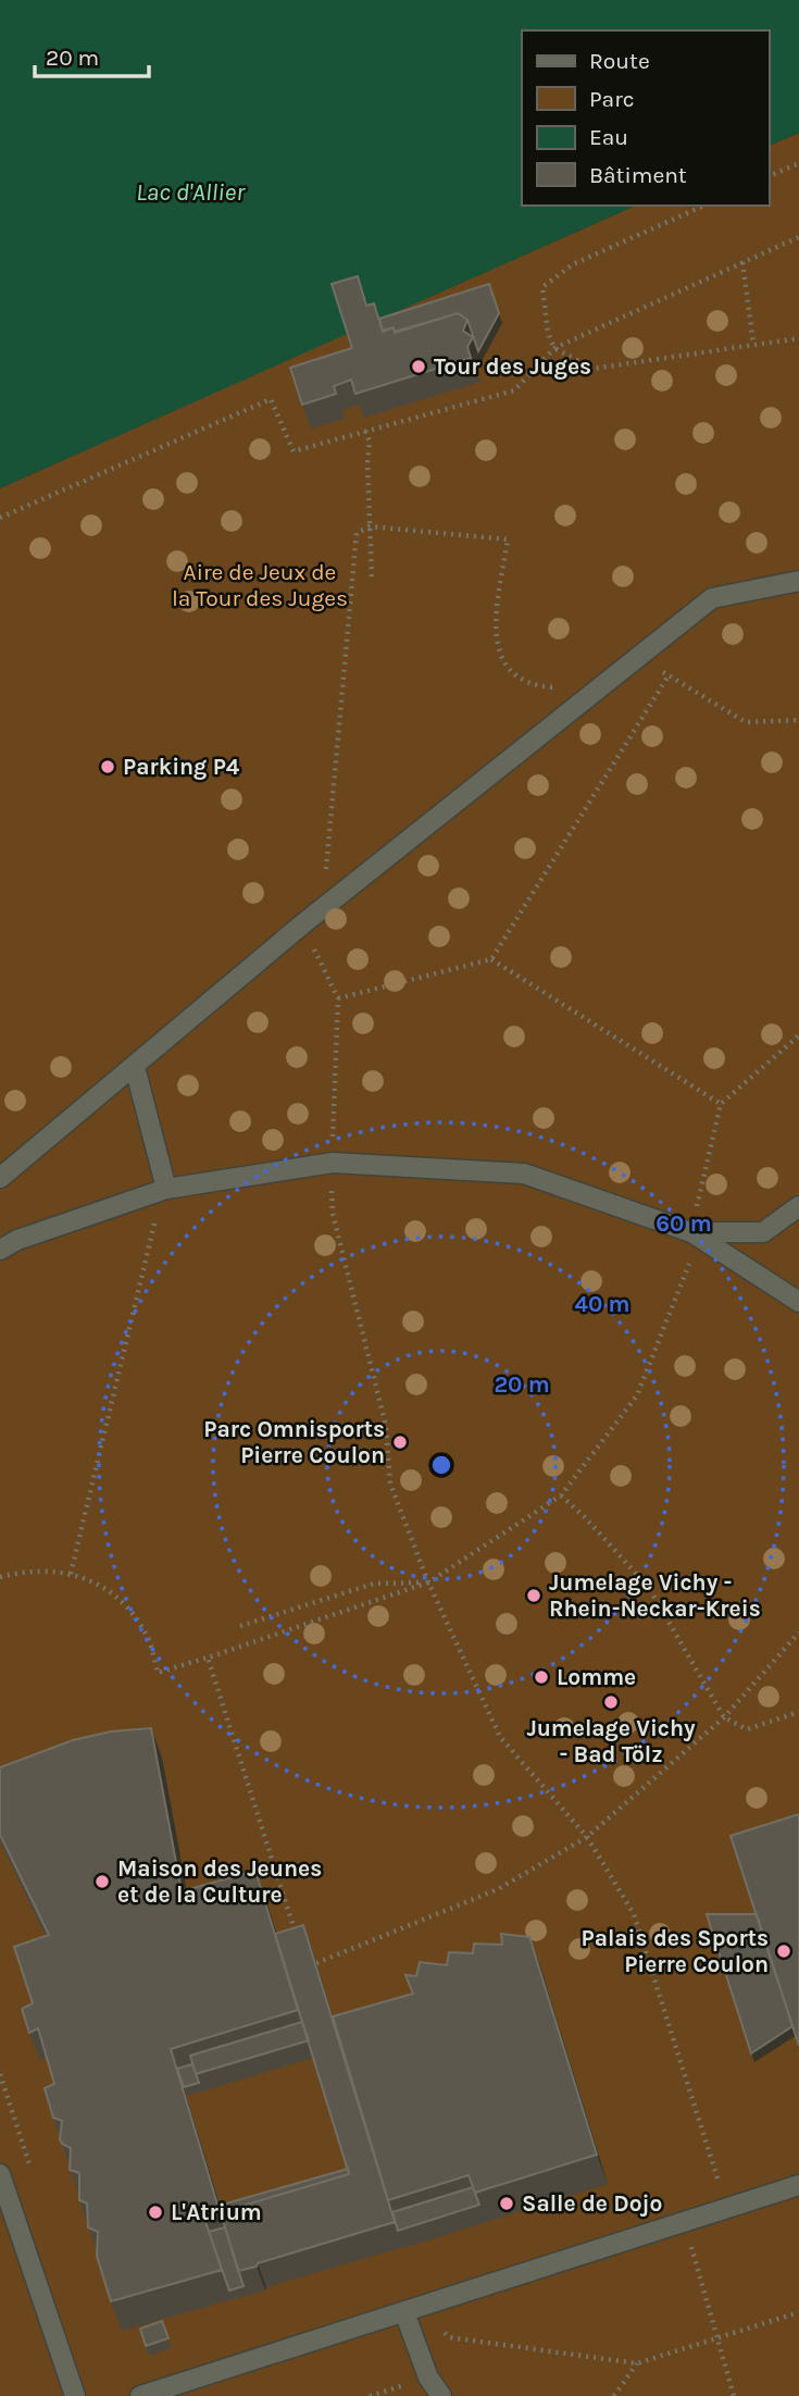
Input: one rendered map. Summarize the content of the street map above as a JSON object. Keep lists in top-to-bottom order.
{
  "water": ["Lac d'Allier"],
  "parks": ["Aire de Jeux de la Tour des Juges"],
  "places": [
    "Tour des Juges",
    "Parking P4",
    "Parc Omnisports Pierre Coulon",
    "Jumelage Vichy - Rhein-Neckar-Kreis",
    "Lomme",
    "Jumelage Vichy - Bad Tölz",
    "Maison des Jeunes et de la Culture",
    "Palais des Sports Pierre Coulon",
    "Salle de Dojo",
    "L'Atrium"
  ],
  "legend": [
    "Route",
    "Parc",
    "Eau",
    "Bâtiment"
  ],
  "scale_bar": "20 m",
  "rings": ["60 m", "40 m", "20 m"]
}
